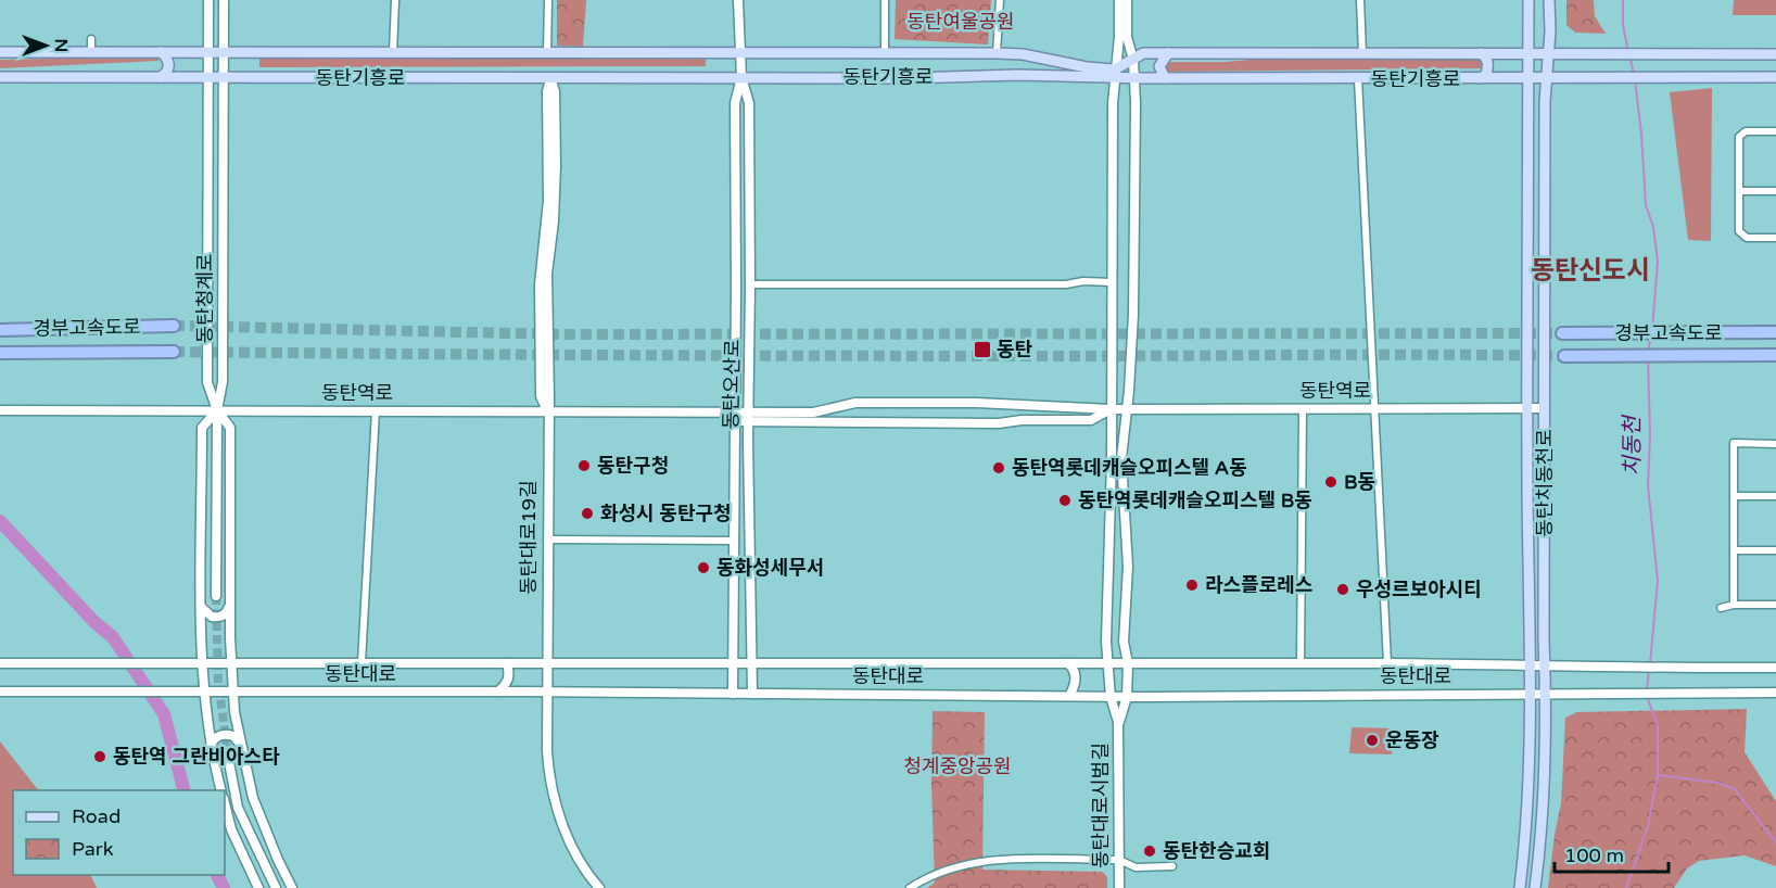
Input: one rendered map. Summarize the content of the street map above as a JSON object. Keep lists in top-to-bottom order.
{
  "streets": {
    "highway": ["경부고속도로"],
    "main road": ["동탄기흥로", "동탄치동천로"],
    "street": [
      "동탄청계로",
      "동탄오산로",
      "동탄역로",
      "동탄대로19길",
      "동탄대로",
      "동탄대로시범길"
    ]
  },
  "crossings": [
    ["동탄기흥로", "동탄청계로"],
    ["동탄기흥로", "동탄오산로"],
    ["동탄기흥로", "동탄치동천로"],
    ["동탄기흥로", "동탄대로19길"],
    ["동탄청계로", "동탄역로"],
    ["동탄오산로", "동탄역로"],
    ["동탄오산로", "동탄대로"],
    ["동탄역로", "동탄치동천로"],
    ["동탄역로", "동탄대로19길"],
    ["동탄역로", "동탄대로"],
    ["동탄치동천로", "동탄대로"],
    ["동탄대로19길", "동탄대로"],
    ["동탄대로", "동탄대로시범길"]
  ],
  "districts": ["동탄신도시"],
  "water": ["치동천"],
  "parks": ["동탄여울공원", "청계중앙공원"],
  "places": {
    "transit": ["동탄"],
    "other": [
      "동탄구청",
      "동탄역롯데캐슬오피스텔 A동",
      "B동",
      "동탄역롯데캐슬오피스텔 B동",
      "화성시 동탄구청",
      "동화성세무서",
      "라스플로레스",
      "우성르보아시티",
      "운동장",
      "동탄역 그란비아스타",
      "동탄한승교회"
    ]
  },
  "legend": ["Road", "Park"],
  "scale_bar": "100 m",
  "north": "right"
}
